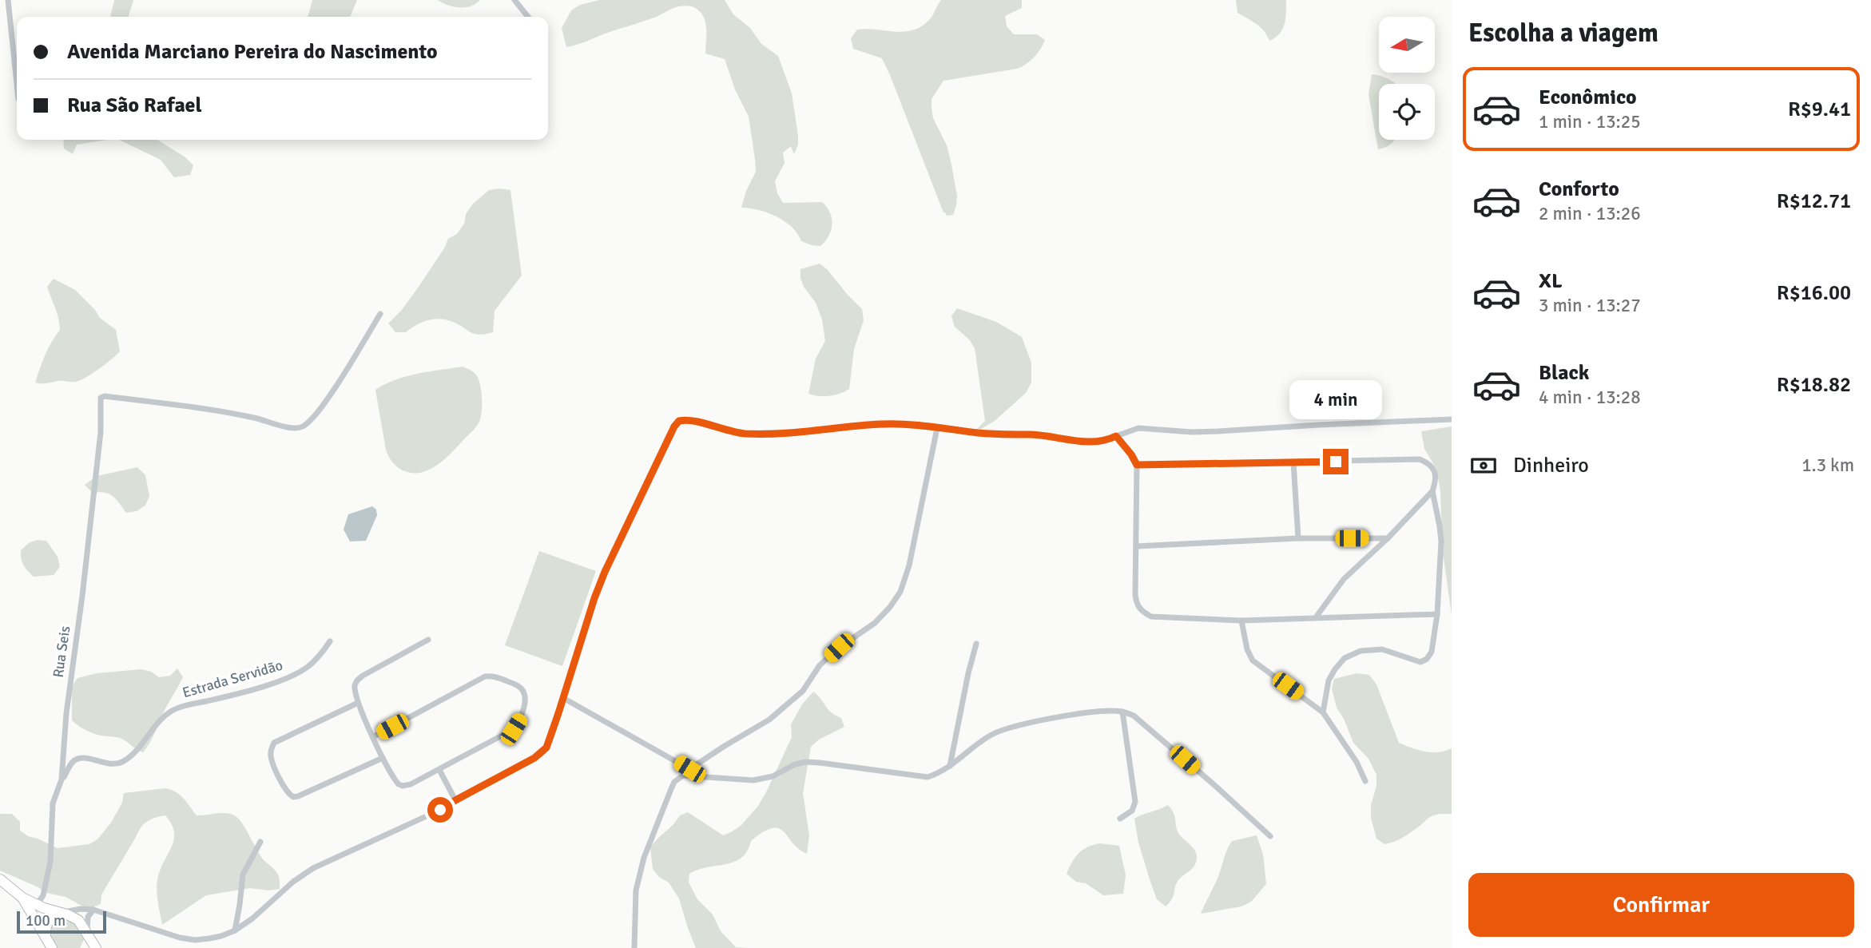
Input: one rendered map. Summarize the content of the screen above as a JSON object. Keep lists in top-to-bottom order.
{
  "streets": {
    "street": ["Rua Seis", "Estrada Servidão"]
  },
  "crossings": [
    ["Rua Seis", "Estrada Servidão"]
  ],
  "scale_bar": "100 m",
  "north": "left",
  "page": {
    "heading": "Escolha a viagem",
    "banner": ["Avenida Marciano Pereira do Nascimento", "Rua São Rafael"],
    "list": [
      {
        "name": "Econômico",
        "note": "1 min · 13:25",
        "value": "R$9.41"
      },
      {
        "name": "Conforto",
        "note": "2 min · 13:26",
        "value": "R$12.71"
      },
      {
        "name": "XL",
        "note": "3 min · 13:27",
        "value": "R$16.00"
      },
      {
        "name": "Black",
        "note": "4 min · 13:28",
        "value": "R$18.82"
      }
    ],
    "bubble": "4 min",
    "pay": ["Dinheiro", "1.3 km"],
    "buttons": "Confirmar",
    "scale": "100 m"
  }
}
